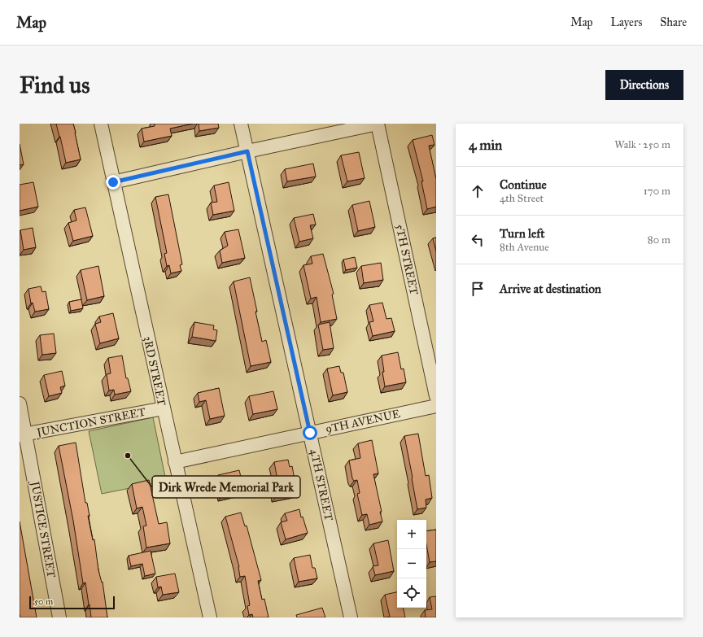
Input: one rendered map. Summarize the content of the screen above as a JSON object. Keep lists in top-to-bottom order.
{
  "streets": {
    "street": [
      "5TH STREET",
      "3RD STREET",
      "9TH AVENUE",
      "JUNCTION STREET",
      "4TH STREET",
      "JUSTICE STREET"
    ]
  },
  "crossings": [
    ["3RD STREET", "9TH AVENUE"],
    ["3RD STREET", "JUNCTION STREET"],
    ["9TH AVENUE", "4TH STREET"],
    ["JUNCTION STREET", "JUSTICE STREET"]
  ],
  "places": ["Dirk Wrede Memorial Park"],
  "scale_bar": "50 m",
  "page": {
    "header": "Map",
    "nav": ["Map", "Layers", "Share"],
    "buttons": "Directions",
    "title": "Find us",
    "heading": ["4 min", "Walk · 250 m"],
    "list": [
      ["Continue", "4th Street", "170 m"],
      ["Turn left", "8th Avenue", "80 m"],
      "Arrive at destination"
    ],
    "map_buttons": ["+", "−"],
    "scale": "50 m"
  }
}
